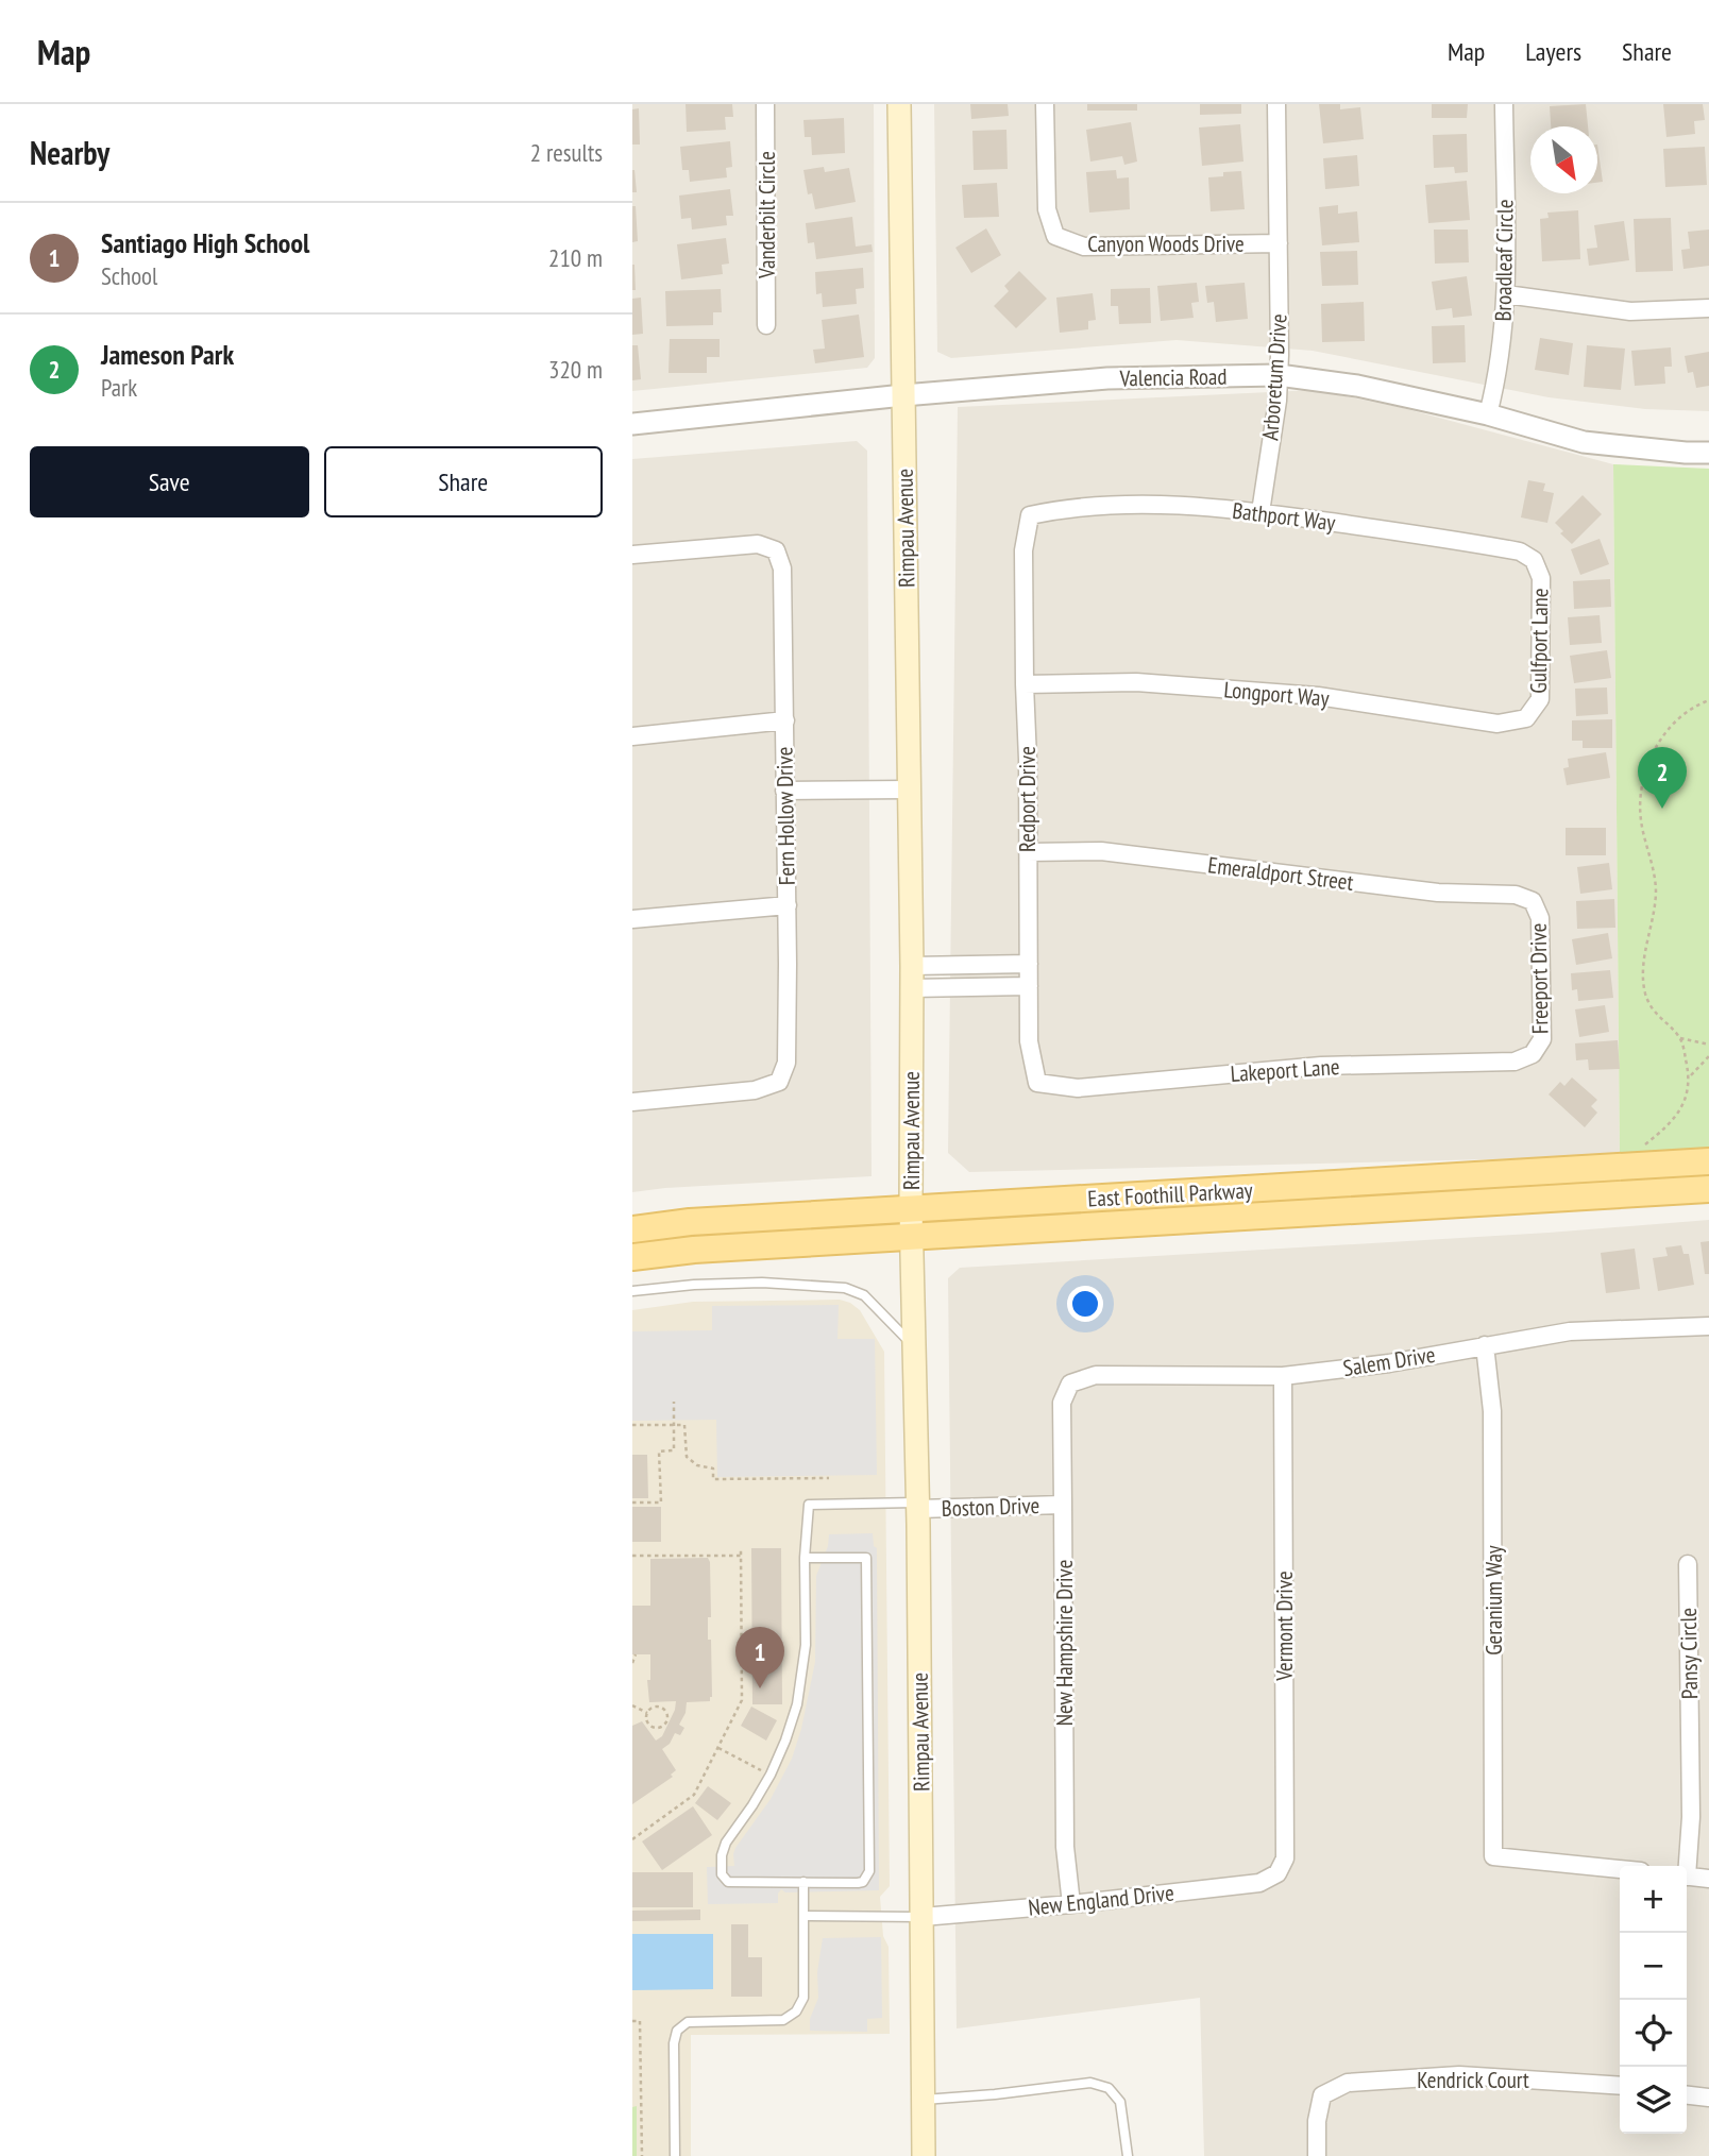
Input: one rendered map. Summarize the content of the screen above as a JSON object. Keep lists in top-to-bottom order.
{
  "streets": {
    "main road": ["Rimpau Avenue", "East Foothill Parkway"],
    "street": [
      "Vanderbilt Circle",
      "Canyon Woods Drive",
      "Broadleaf Circle",
      "Valencia Road",
      "Arboretum Drive",
      "Bathport Way",
      "Gulfport Lane",
      "Longport Way",
      "Redport Drive",
      "Fern Hollow Drive",
      "Emeraldport Street",
      "Freeport Drive",
      "Lakeport Lane",
      "Salem Drive",
      "Boston Drive",
      "Geranium Way",
      "Vermont Drive",
      "New Hampshire Drive",
      "Pansy Circle",
      "New England Drive",
      "Kendrick Court"
    ]
  },
  "crossings": [
    ["Canyon Woods Drive", "Arboretum Drive"],
    ["Broadleaf Circle", "Valencia Road"],
    ["Valencia Road", "Arboretum Drive"],
    ["Valencia Road", "Rimpau Avenue"],
    ["Arboretum Drive", "Bathport Way"],
    ["Bathport Way", "Gulfport Lane"],
    ["Bathport Way", "Redport Drive"],
    ["Rimpau Avenue", "East Foothill Parkway"],
    ["Rimpau Avenue", "Boston Drive"],
    ["Rimpau Avenue", "New England Drive"],
    ["Gulfport Lane", "Longport Way"],
    ["Longport Way", "Redport Drive"],
    ["Redport Drive", "Emeraldport Street"],
    ["Redport Drive", "Lakeport Lane"],
    ["Emeraldport Street", "Freeport Drive"],
    ["Freeport Drive", "Lakeport Lane"],
    ["Salem Drive", "Geranium Way"],
    ["Salem Drive", "Vermont Drive"],
    ["Salem Drive", "New Hampshire Drive"],
    ["Boston Drive", "New Hampshire Drive"],
    ["Vermont Drive", "New England Drive"],
    ["New Hampshire Drive", "New England Drive"]
  ],
  "north": "bottom right",
  "page": {
    "header": "Map",
    "nav": ["Map", "Layers", "Share"],
    "heading": ["Nearby", "2 results"],
    "list": [
      {
        "mark": "1",
        "name": "Santiago High School",
        "note": "School",
        "value": "210 m"
      },
      {
        "mark": "2",
        "name": "Jameson Park",
        "note": "Park",
        "value": "320 m"
      }
    ],
    "buttons": ["Save", "Share"],
    "pins": ["2", "1"],
    "map_buttons": ["+", "−"]
  }
}
